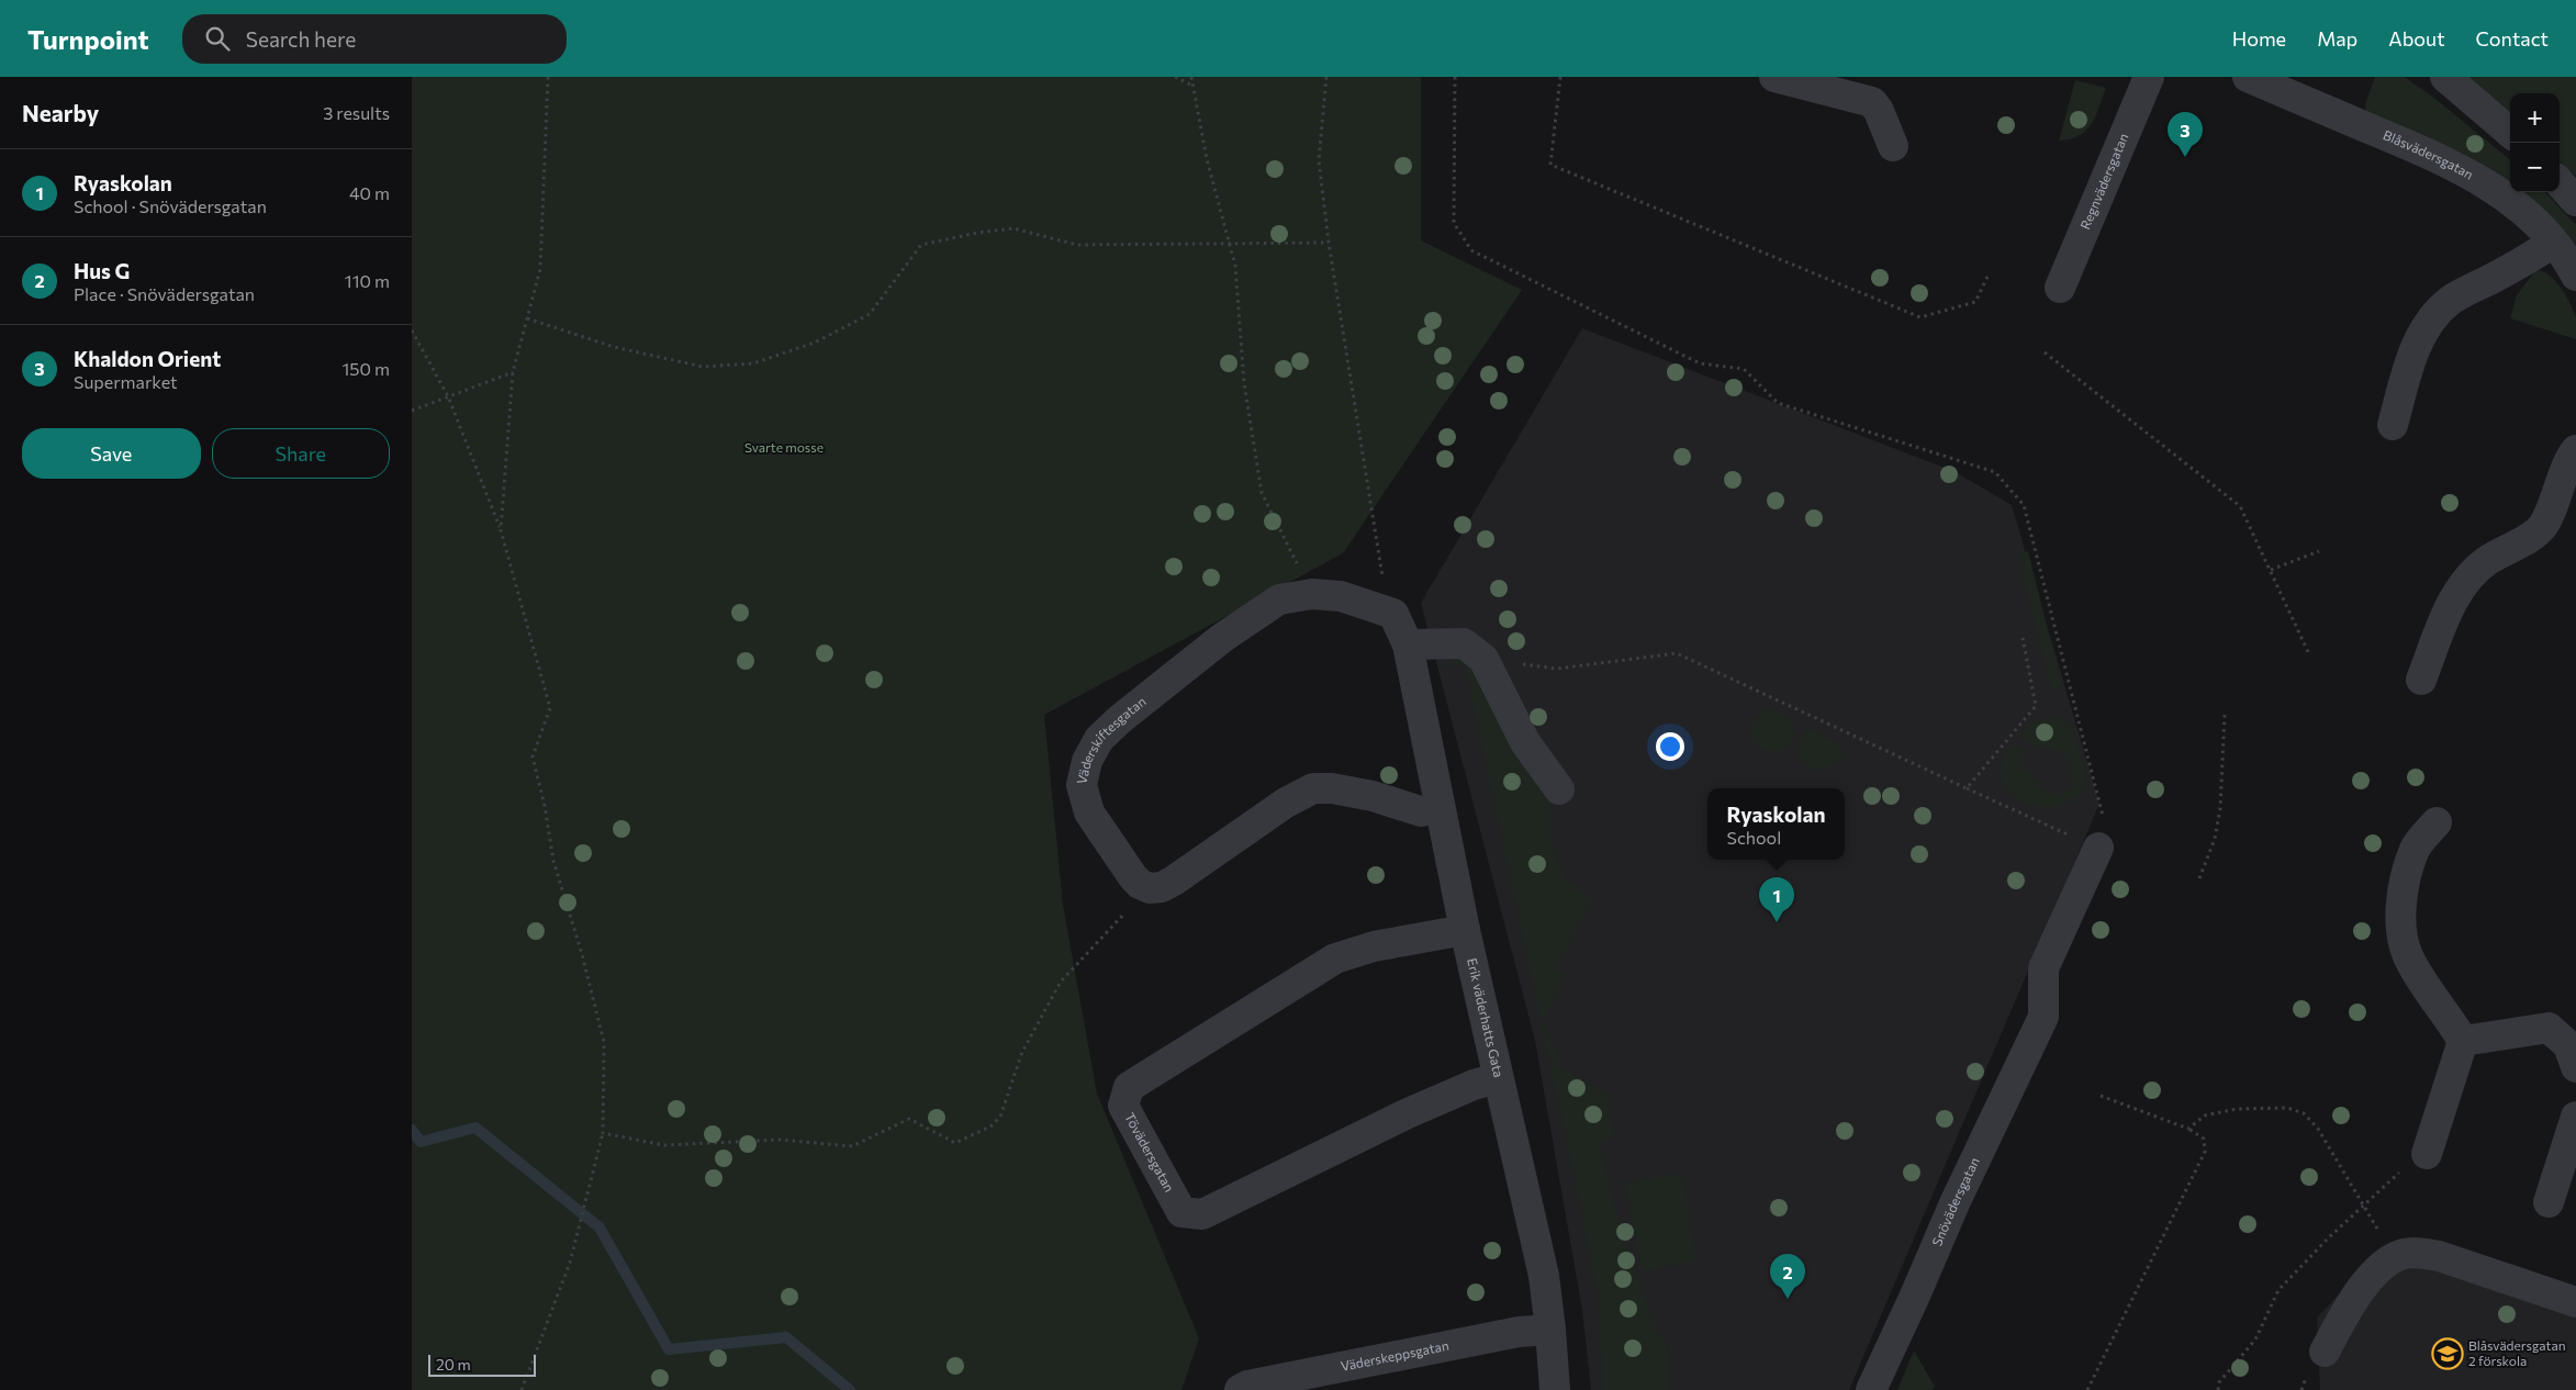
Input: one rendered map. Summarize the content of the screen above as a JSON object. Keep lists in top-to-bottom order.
{
  "streets": {
    "street": [
      "Blåsvädersgatan",
      "Regnvädersgatan",
      "Väderskiftesgatan",
      "Erik väderhatts Gata",
      "Tövädersgatan",
      "Snövädersgatan",
      "Väderskeppsgatan"
    ]
  },
  "crossings": [
    ["Väderskiftesgatan", "Erik väderhatts Gata"],
    ["Erik väderhatts Gata", "Tövädersgatan"],
    ["Erik väderhatts Gata", "Väderskeppsgatan"]
  ],
  "parks": ["Svarte mosse"],
  "places": {
    "school or university": ["Blåsvädersgatan 2 förskola"]
  },
  "scale_bar": "20 m",
  "page": {
    "header": "Turnpoint",
    "search": "Search here",
    "nav": [
      "Home",
      "Map",
      "About",
      "Contact"
    ],
    "heading": ["Nearby", "3 results"],
    "map_buttons": ["+", "−"],
    "pins": ["3", "1", "2"],
    "list": [
      {
        "mark": "1",
        "name": "Ryaskolan",
        "note": "School · Snövädersgatan",
        "value": "40 m"
      },
      {
        "mark": "2",
        "name": "Hus G",
        "note": "Place · Snövädersgatan",
        "value": "110 m"
      },
      {
        "mark": "3",
        "name": "Khaldon Orient",
        "note": "Supermarket",
        "value": "150 m"
      }
    ],
    "buttons": ["Save", "Share"],
    "popup": ["Ryaskolan", "School"],
    "scale": "20 m"
  }
}
